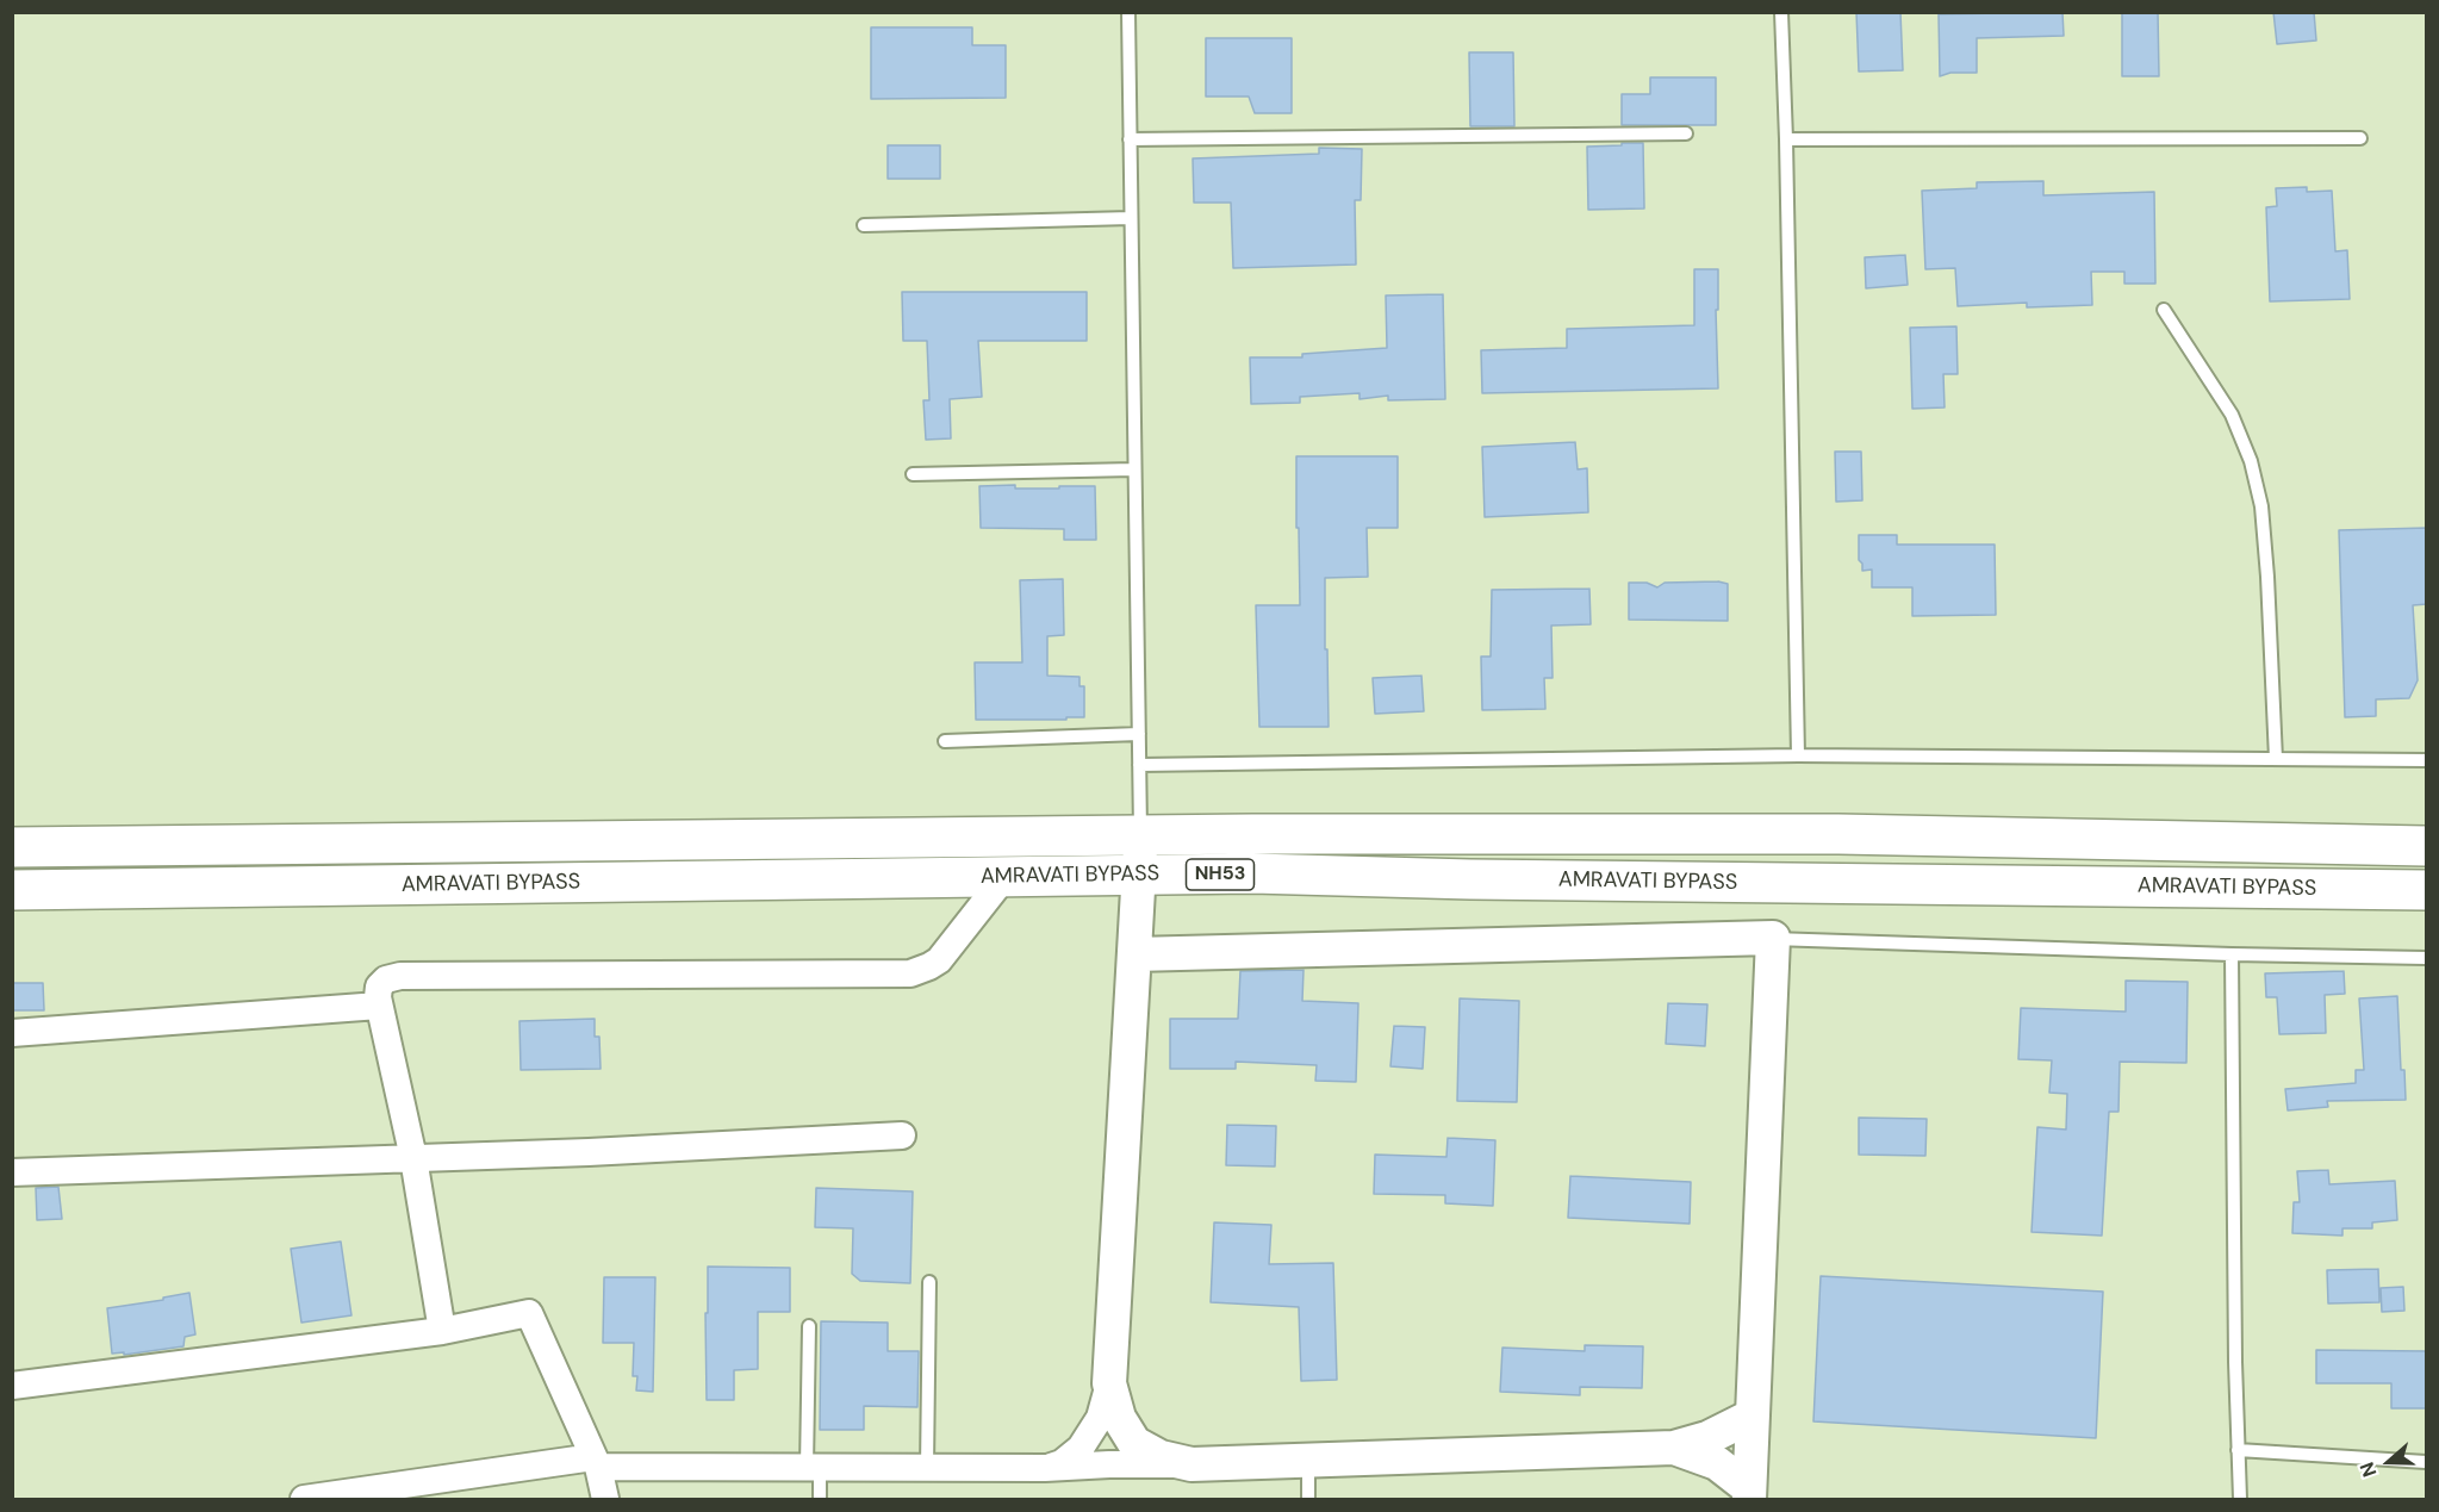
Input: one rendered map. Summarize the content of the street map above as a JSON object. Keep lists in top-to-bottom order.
{
  "streets": {
    "highway": ["NH53", "AMRAVATI BYPASS"]
  },
  "north": "left"
}
